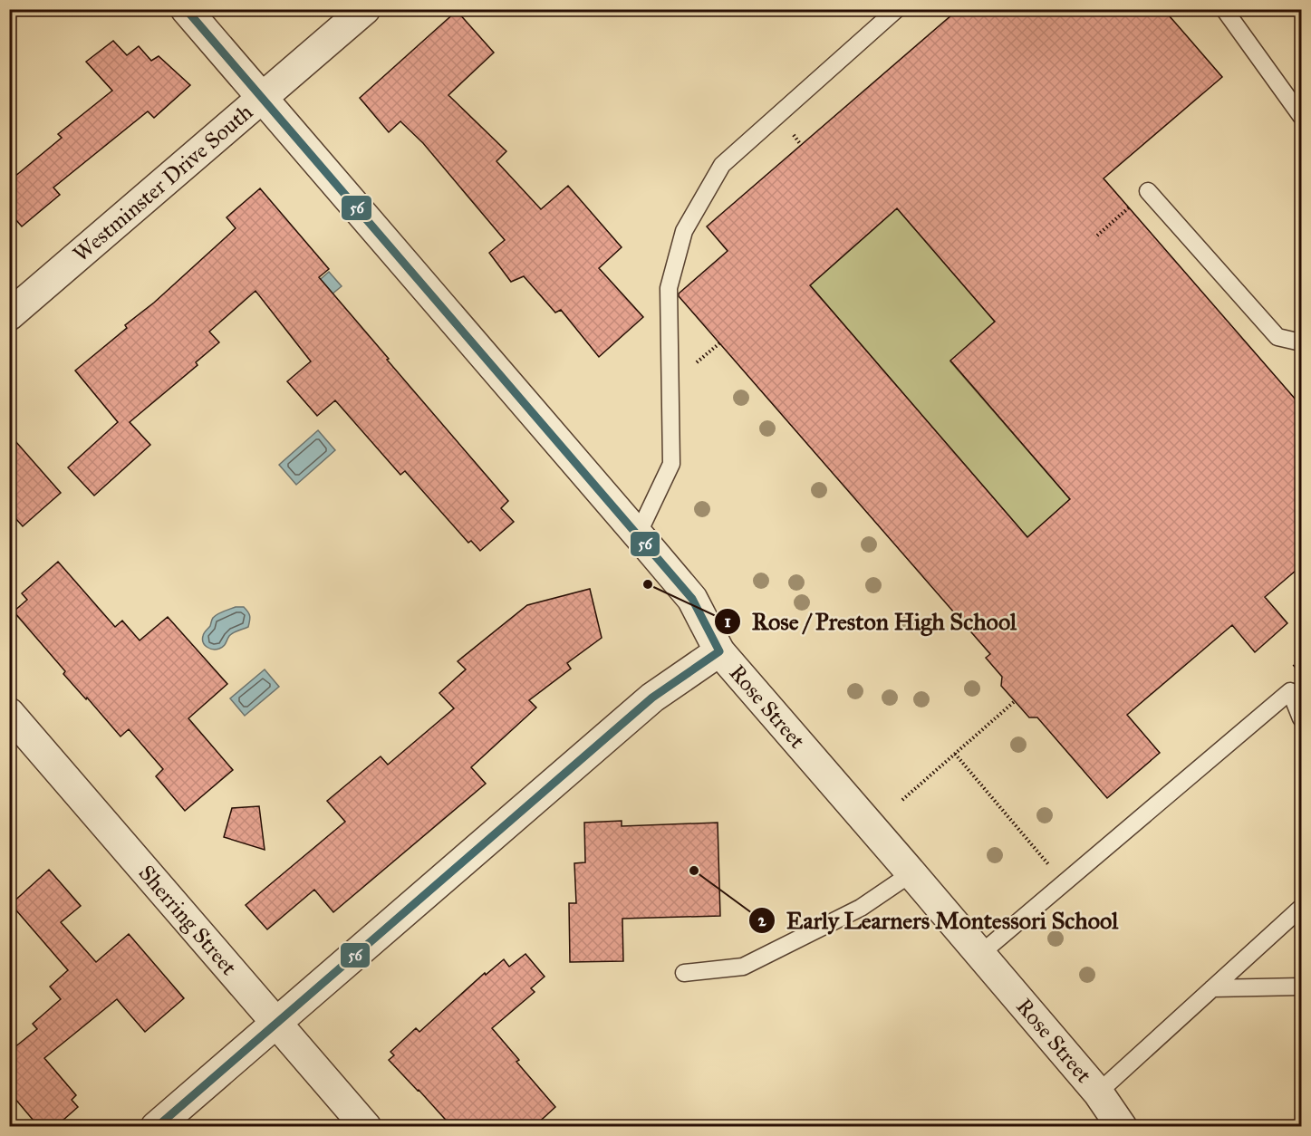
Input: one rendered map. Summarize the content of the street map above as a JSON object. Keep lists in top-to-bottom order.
{
  "streets": {
    "street": ["Westminster Drive South", "Rose Street", "Sherring Street"]
  },
  "crossings": [
    ["Westminster Drive South", "Rose Street"]
  ],
  "places": ["Rose / Preston High School", "Early Learners Montessori School"],
  "lines": ["transit line 56"]
}
